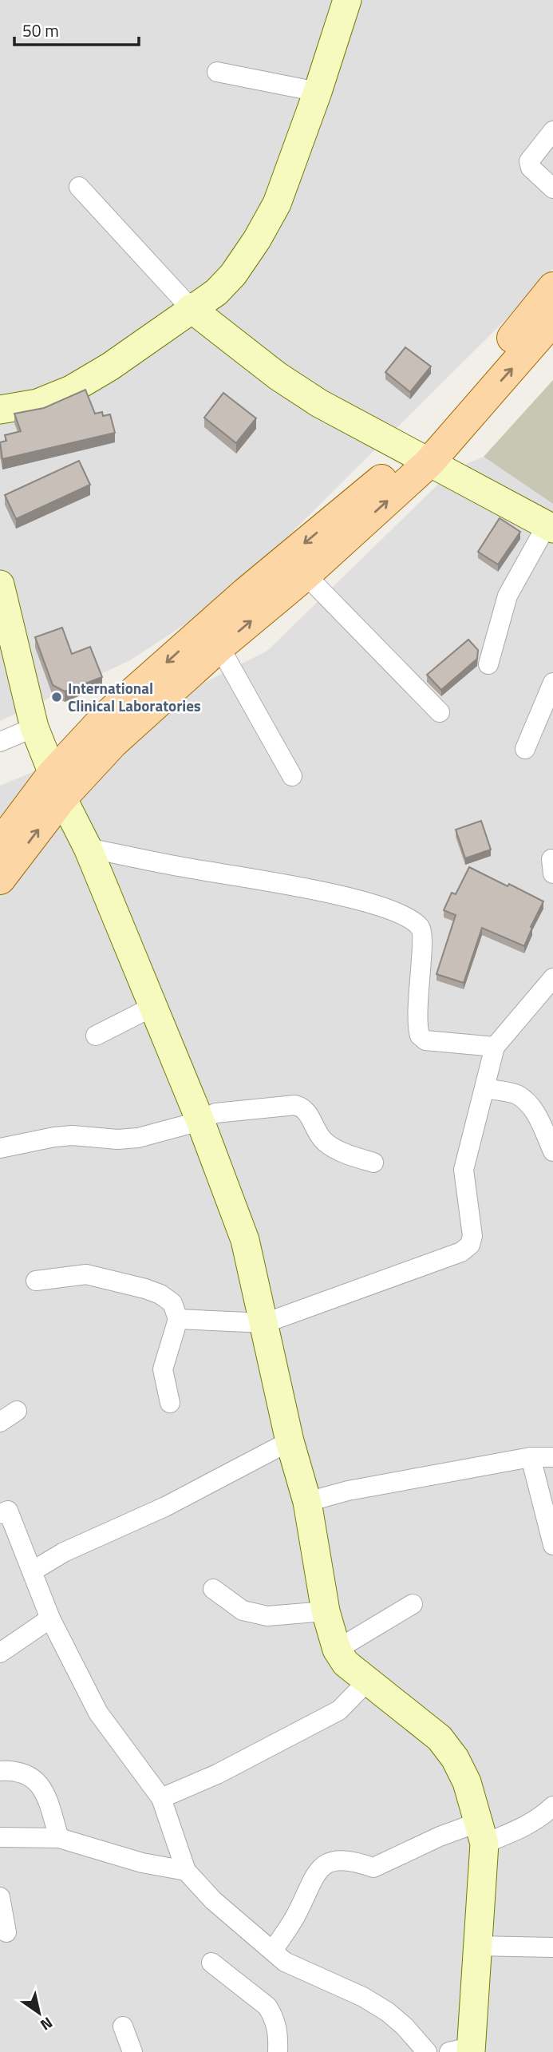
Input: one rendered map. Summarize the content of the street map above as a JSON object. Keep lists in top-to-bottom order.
{
  "places": ["International Clinical Laboratories"],
  "scale_bar": "50 m",
  "north": "bottom right"
}
